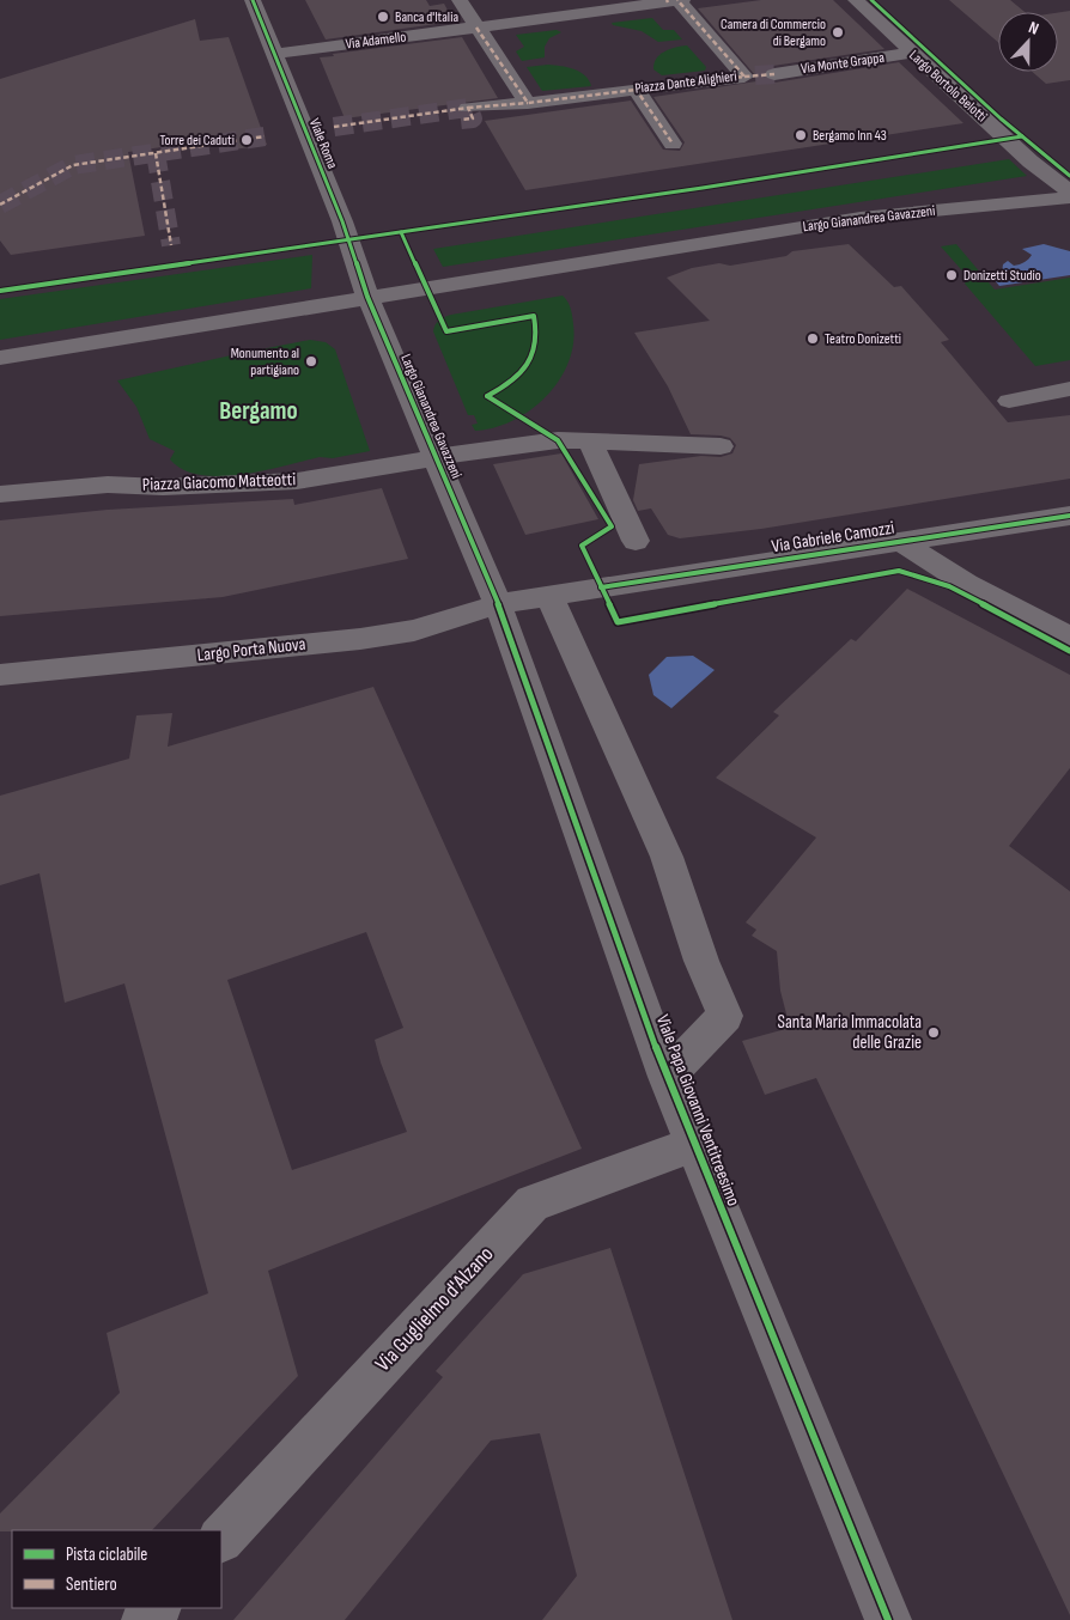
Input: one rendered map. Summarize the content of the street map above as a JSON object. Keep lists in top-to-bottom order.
{
  "streets": {
    "street": [
      "Via Adamello",
      "Via Monte Grappa",
      "Piazza Dante Alighieri",
      "Largo Bortolo Belotti",
      "Viale Roma",
      "Largo Gianandrea Gavazzeni",
      "Piazza Giacomo Matteotti",
      "Via Gabriele Camozzi",
      "Largo Porta Nuova",
      "Viale Papa Giovanni Ventitreesimo",
      "Via Guglielmo d'Alzano"
    ]
  },
  "crossings": [
    ["Via Adamello", "Piazza Dante Alighieri"],
    ["Via Adamello", "Viale Roma"],
    ["Via Monte Grappa", "Largo Bortolo Belotti"],
    ["Viale Roma", "Largo Gianandrea Gavazzeni"],
    ["Largo Gianandrea Gavazzeni", "Piazza Giacomo Matteotti"],
    ["Largo Gianandrea Gavazzeni", "Largo Porta Nuova"],
    ["Largo Gianandrea Gavazzeni", "Viale Papa Giovanni Ventitreesimo"],
    ["Via Gabriele Camozzi", "Largo Porta Nuova"],
    ["Largo Porta Nuova", "Viale Papa Giovanni Ventitreesimo"],
    ["Viale Papa Giovanni Ventitreesimo", "Via Guglielmo d'Alzano"]
  ],
  "districts": ["Bergamo"],
  "places": [
    "Banca d'Italia",
    "Camera di Commercio di Bergamo",
    "Bergamo Inn 43",
    "Torre dei Caduti",
    "Donizetti Studio",
    "Teatro Donizetti",
    "Monumento al partigiano",
    "Santa Maria Immacolata delle Grazie"
  ],
  "legend": ["Pista ciclabile", "Sentiero"],
  "north": "top"
}
